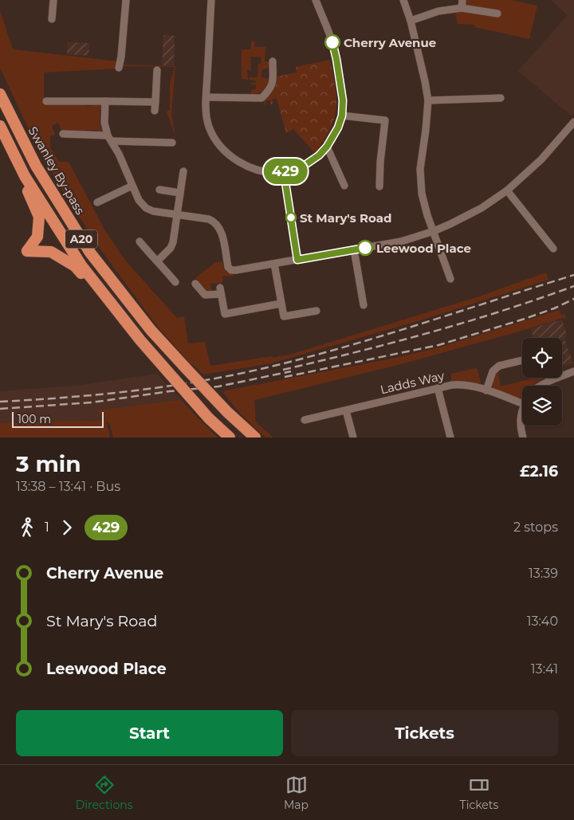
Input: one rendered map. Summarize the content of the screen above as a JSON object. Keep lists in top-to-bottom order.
{
  "streets": {
    "highway": ["Swanley By-pass", "A20"],
    "street": ["Ladds Way"]
  },
  "places": ["Cherry Avenue", "St Mary's Road", "Leewood Place"],
  "lines": ["bus line 429"],
  "scale_bar": "100 m",
  "page": {
    "on_map": "429",
    "scale": "100 m",
    "heading": ["3 min", "13:38 – 13:41 · Bus", "£2.16"],
    "legs": ["1", "429", "2 stops"],
    "list": [
      {
        "name": "Cherry Avenue",
        "value": "13:39"
      },
      {
        "name": "St Mary's Road",
        "value": "13:40"
      },
      {
        "name": "Leewood Place",
        "value": "13:41"
      }
    ],
    "buttons": ["Start", "Tickets"],
    "tabs": ["Directions", "Map", "Tickets"]
  }
}
